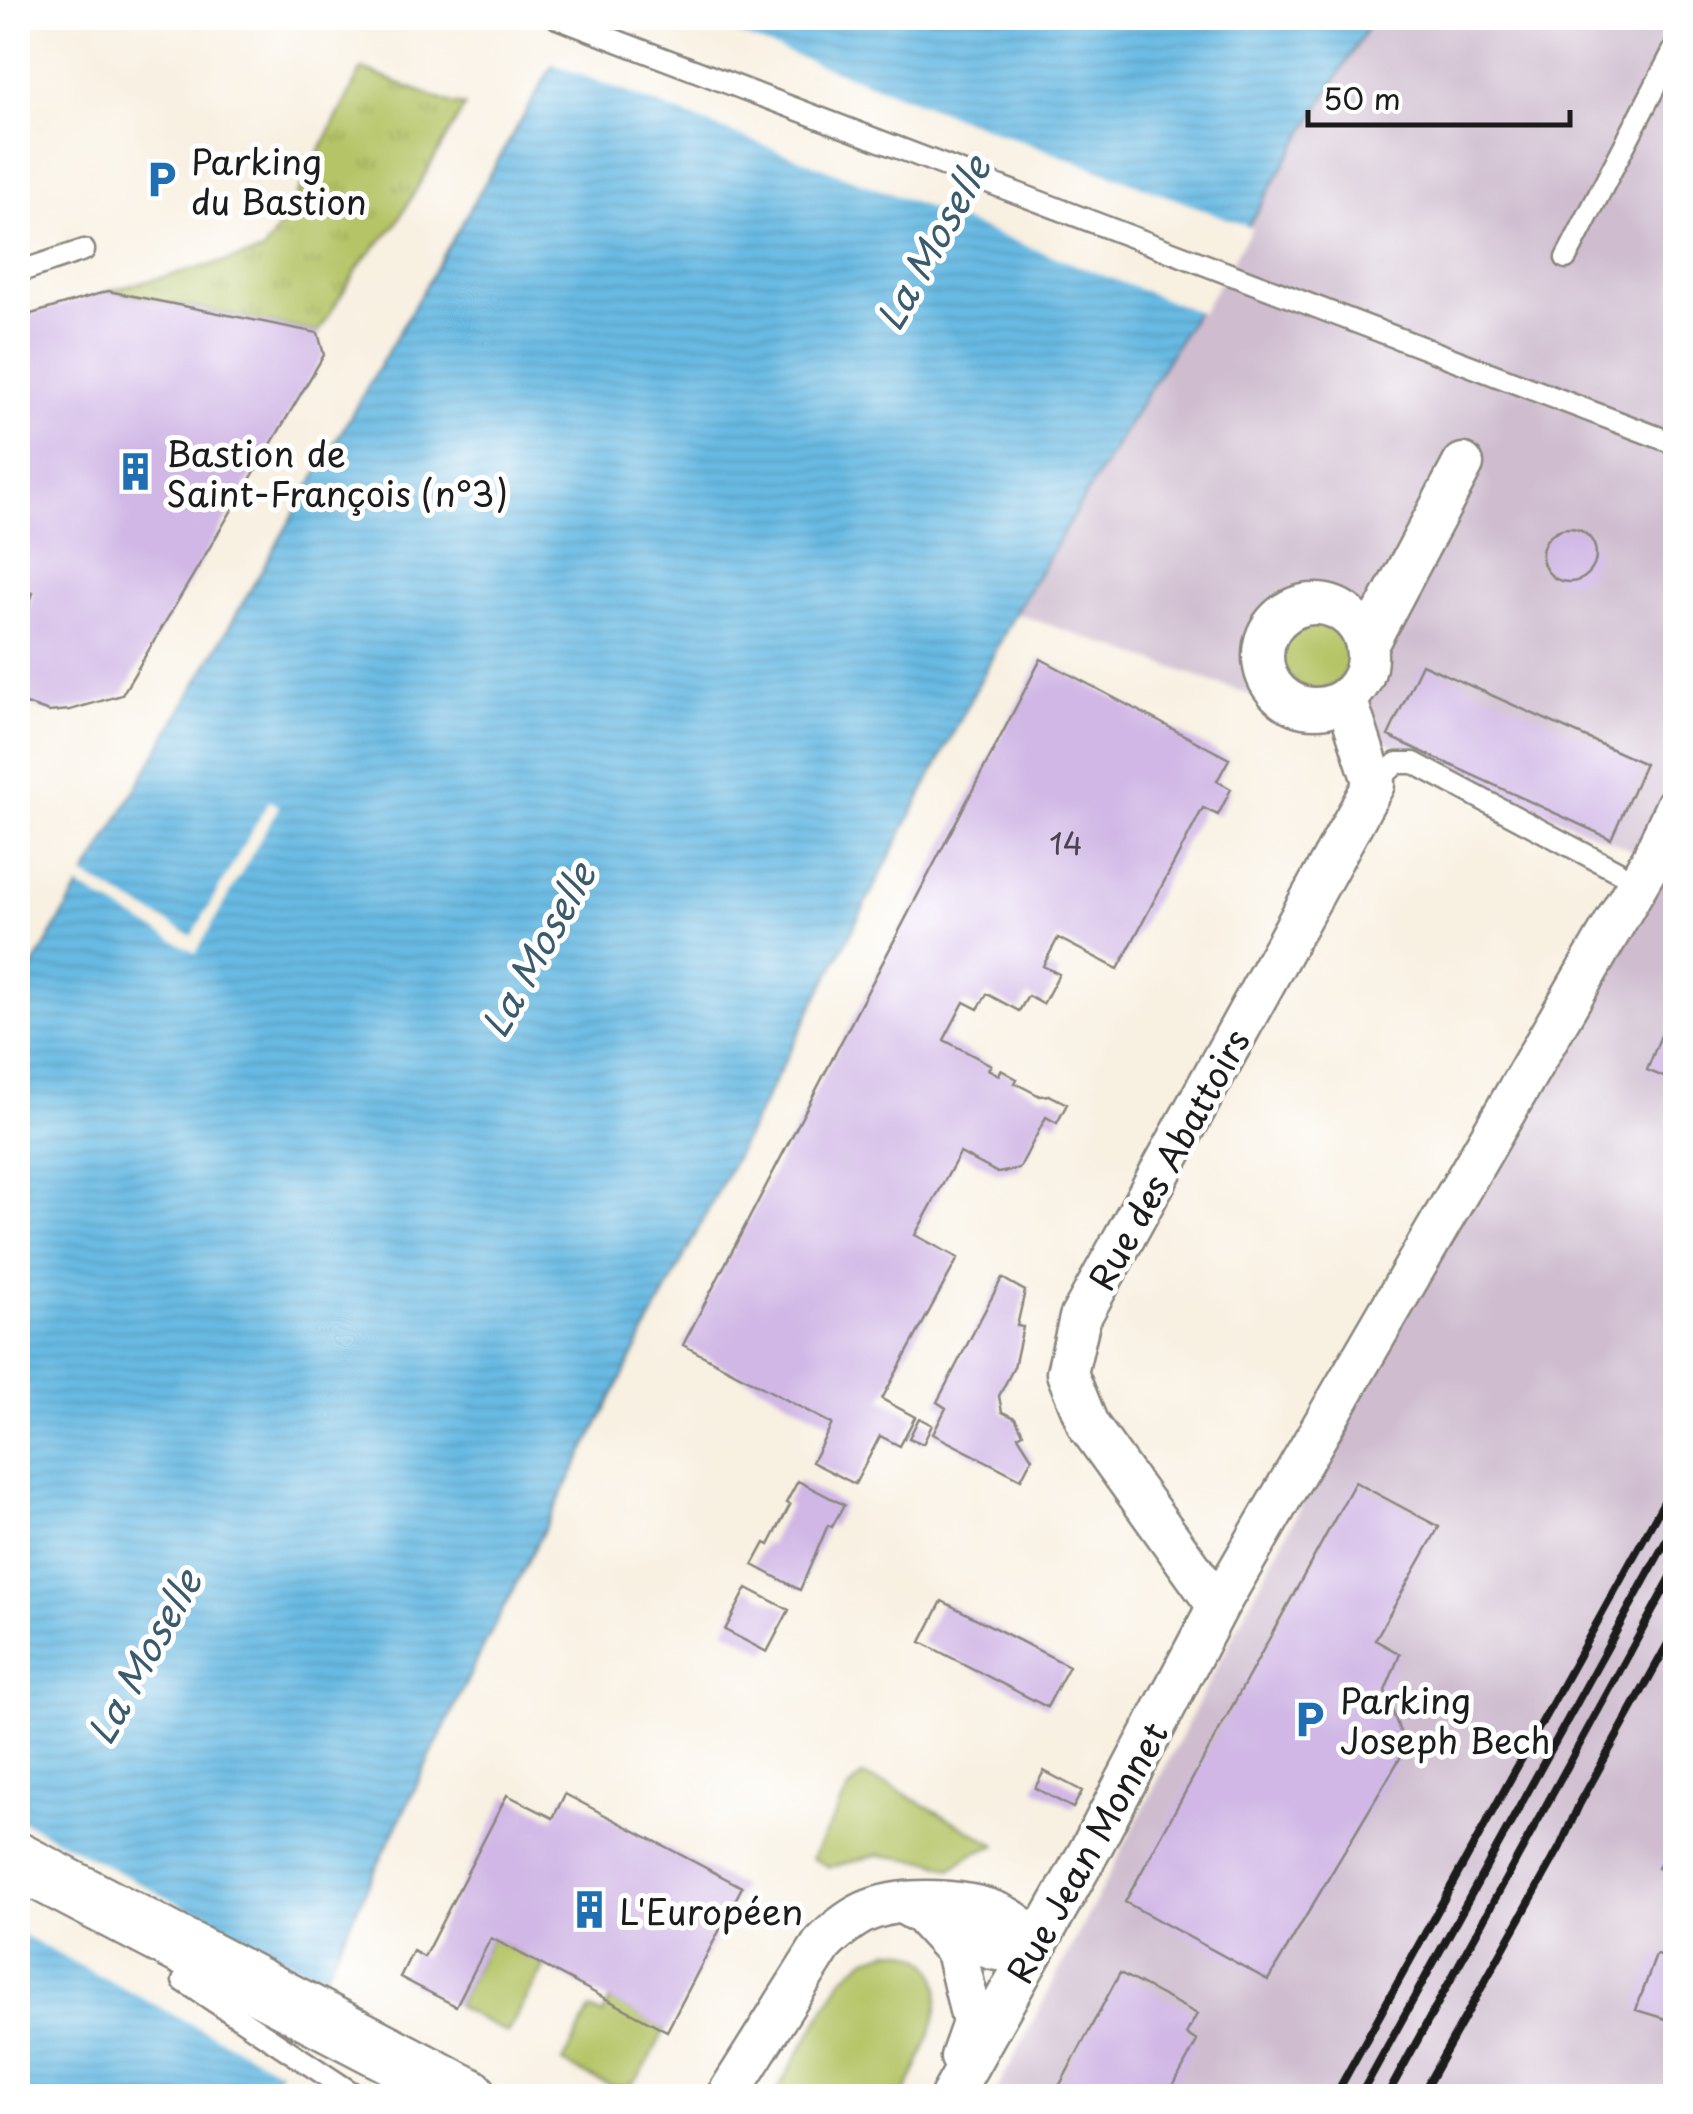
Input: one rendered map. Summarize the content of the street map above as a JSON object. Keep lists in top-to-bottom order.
{
  "streets": {
    "street": ["Rue des Abattoirs", "Rue Jean Monnet"]
  },
  "crossings": [
    ["Rue des Abattoirs", "Rue Jean Monnet"]
  ],
  "water": ["La Moselle"],
  "places": {
    "parking": ["Parking du Bastion", "Parking Joseph Bech"],
    "building": ["Bastion de Saint-François (n°3)", "L'Européen"]
  },
  "house_numbers": ["14"],
  "scale_bar": "50 m"
}
